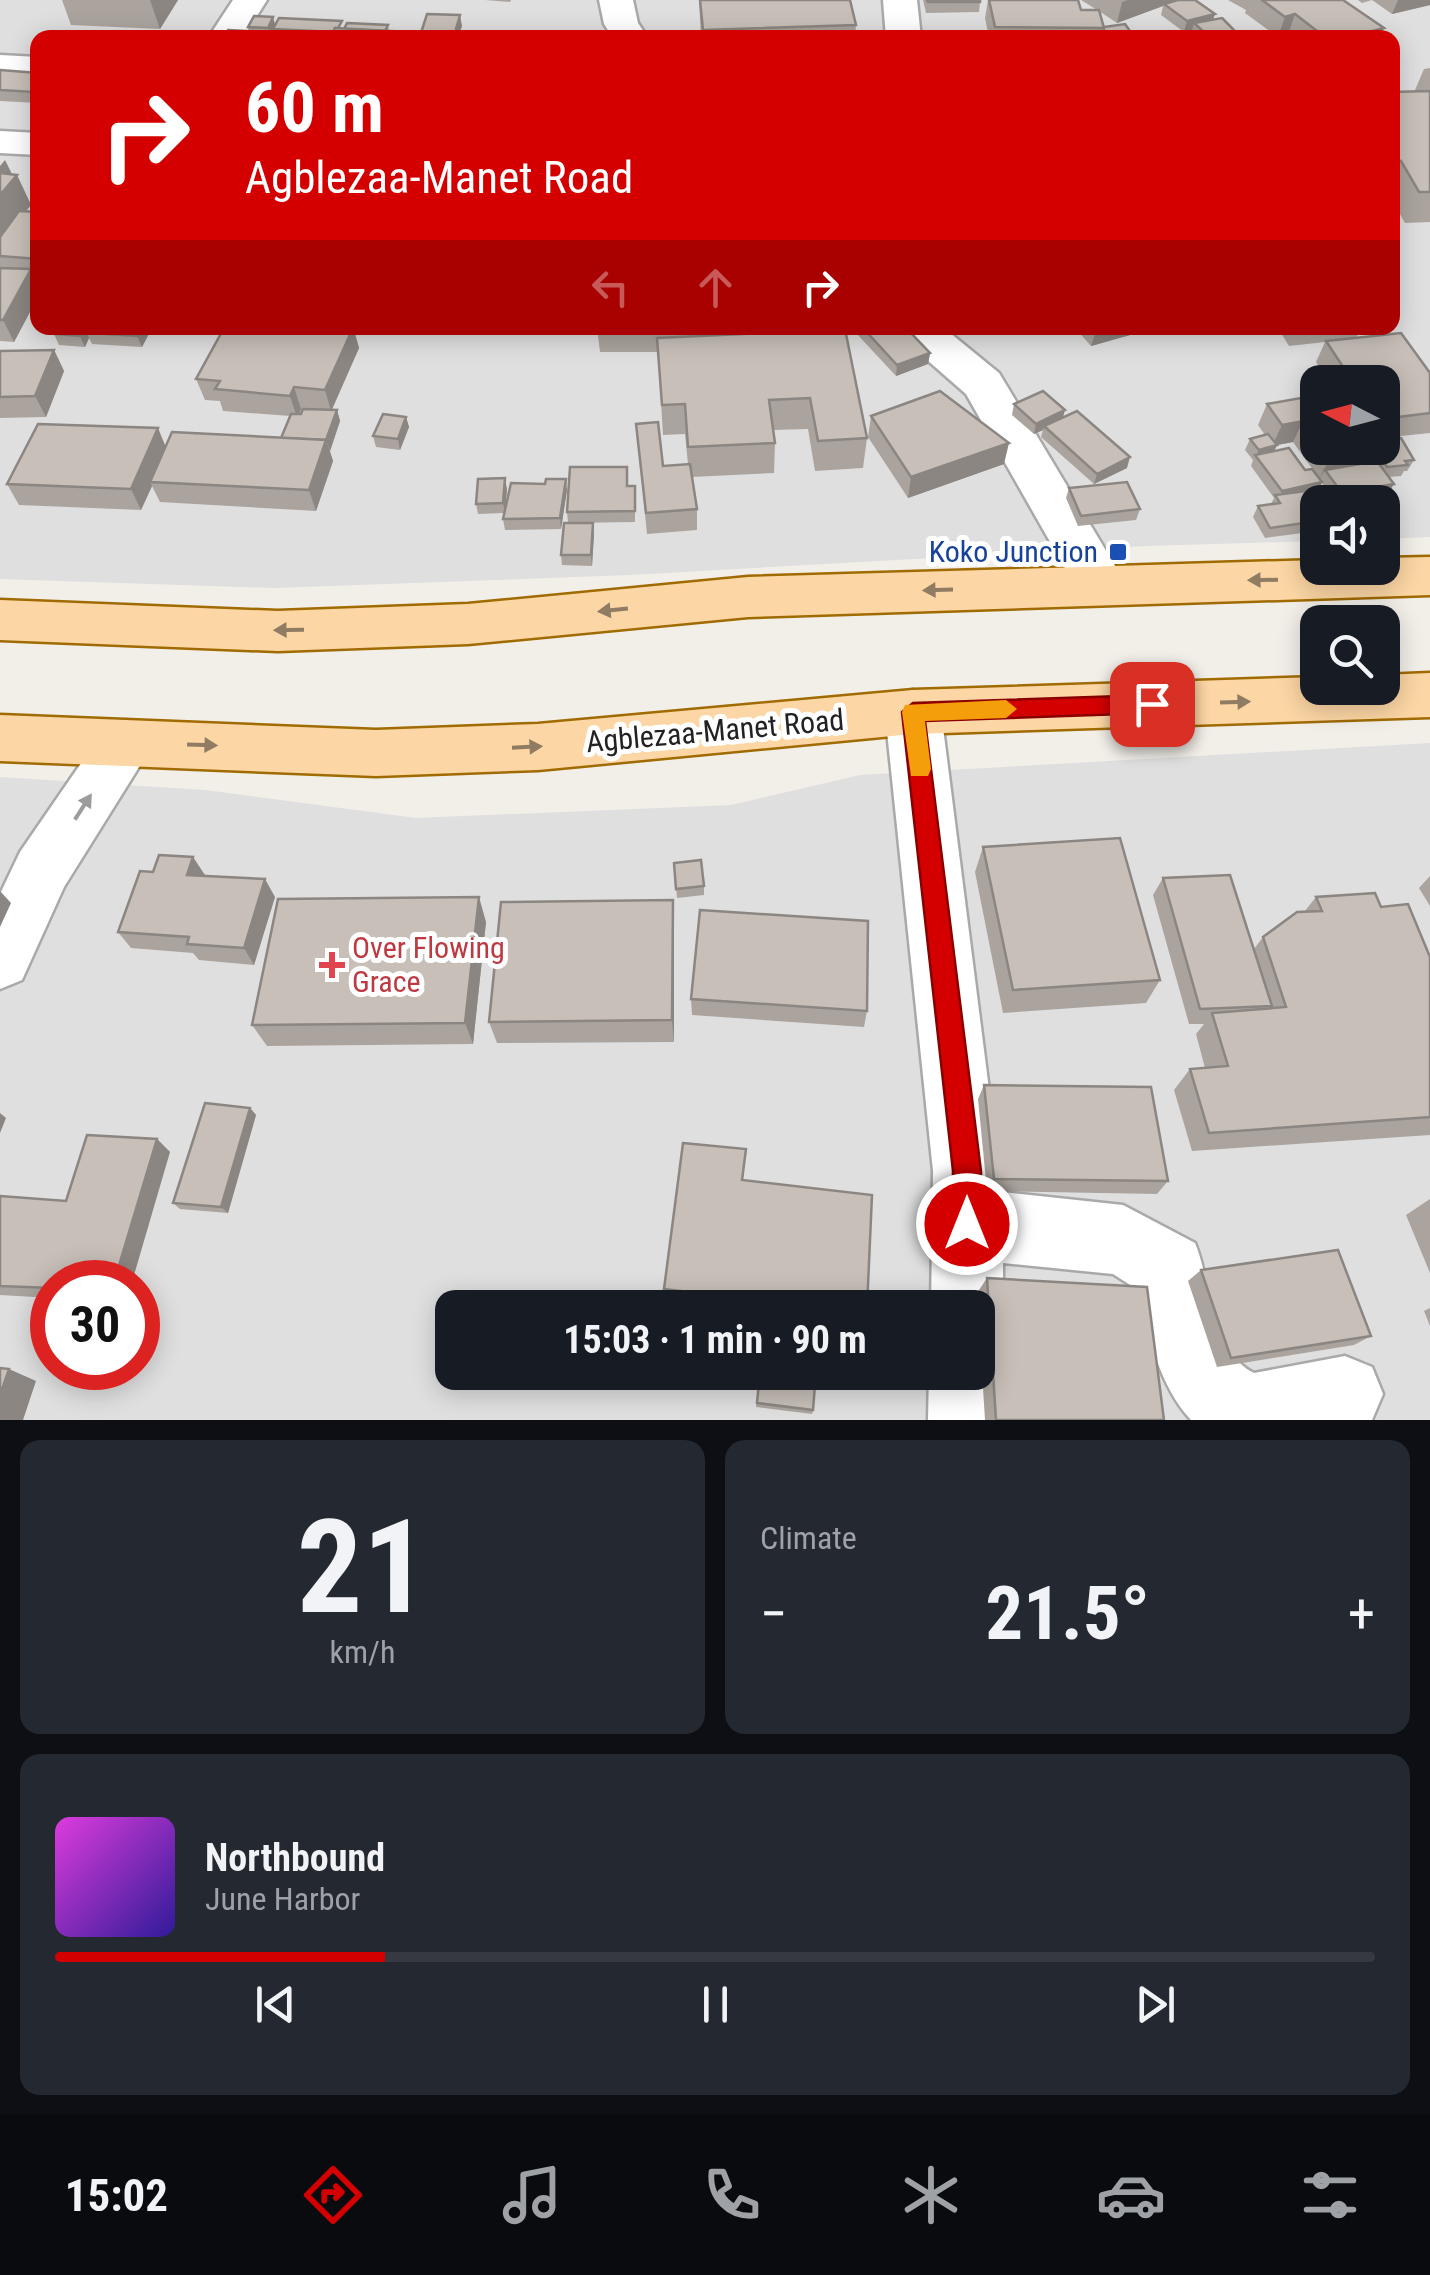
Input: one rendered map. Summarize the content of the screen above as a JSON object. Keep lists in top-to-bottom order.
{
  "streets": {
    "main road": ["Agblezaa-Manet Road"]
  },
  "places": {
    "transit": ["Koko Junction"],
    "health": ["Over Flowing Grace"]
  },
  "north": "left",
  "page": {
    "turn": ["60 m", "Agblezaa-Manet Road"],
    "limit": "30",
    "trip": "15:03 · 1 min · 90 m",
    "tile": [
      ["21", "km/h"],
      "Climate"
    ],
    "heat": ["−", "21.5°", "+"],
    "song": ["Northbound", "June Harbor"],
    "tabs": "15:02"
  }
}
